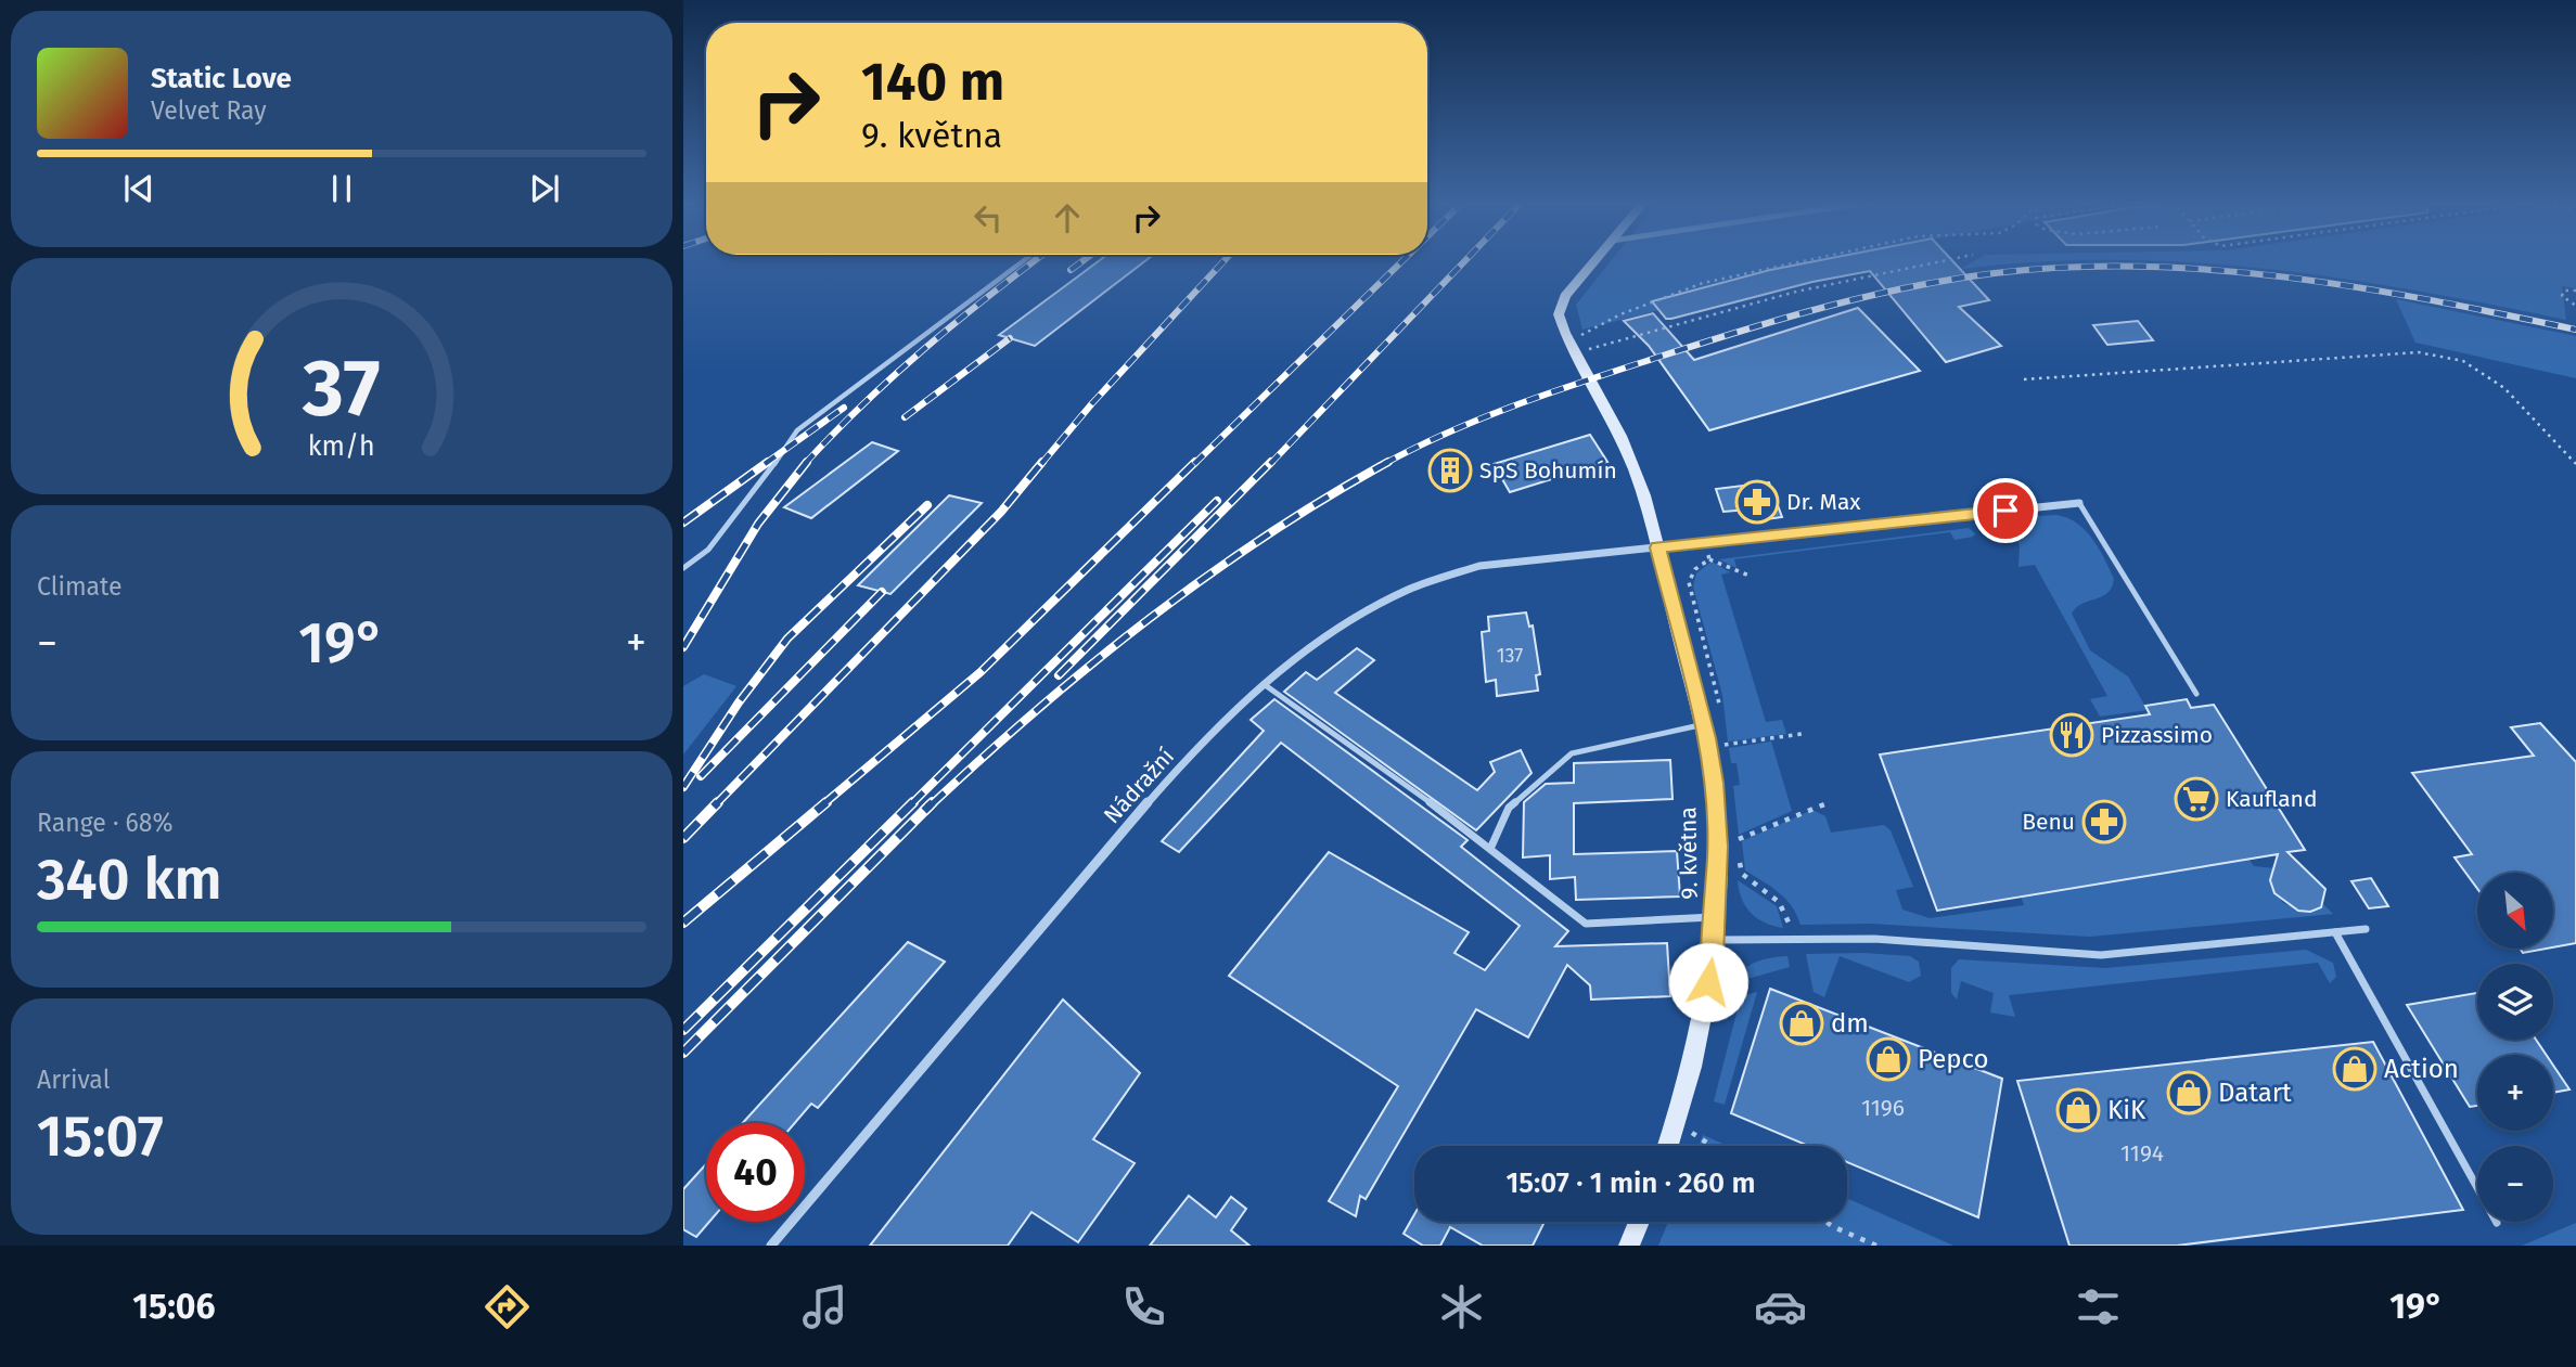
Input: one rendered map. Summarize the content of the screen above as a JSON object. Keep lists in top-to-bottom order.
{
  "streets": {
    "street": ["Nádražní", "9. května"]
  },
  "crossings": [
    ["Nádražní", "9. května"]
  ],
  "places": {
    "building": ["SpS Bohumín"],
    "pharmacy": ["Dr. Max", "Benu"],
    "restaurant": ["Pizzassimo"],
    "supermarket": ["Kaufland"],
    "shop": [
      "dm",
      "Pepco",
      "Action",
      "Datart",
      "KiK"
    ]
  },
  "house_numbers": ["137", "1196", "1194"],
  "north": "bottom right",
  "page": {
    "turn": ["140 m", "9. května"],
    "song": ["Static Love", "Velvet Ray"],
    "tile": [
      "Climate",
      ["Range · 68%", "340 km"],
      ["Arrival", "15:07"]
    ],
    "heat": ["−", "19°", "+"],
    "map_buttons": ["+", "−"],
    "limit": "40",
    "trip": "15:07 · 1 min · 260 m",
    "tabs": ["15:06", "19°"],
    "gauge": ["37", "km/h"]
  }
}
